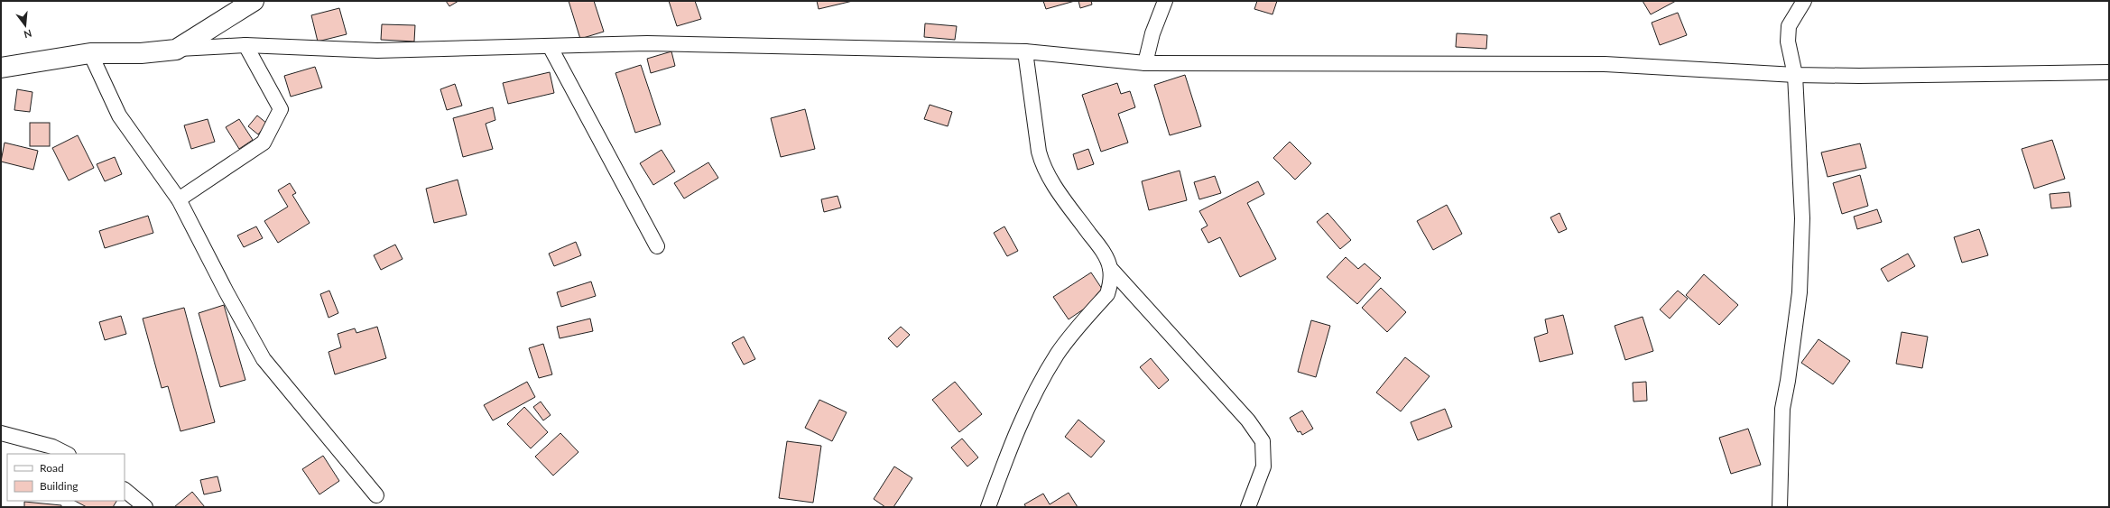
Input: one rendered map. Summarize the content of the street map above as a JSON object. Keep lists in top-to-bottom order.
{
  "legend": ["Road", "Building"],
  "north": "bottom"
}
